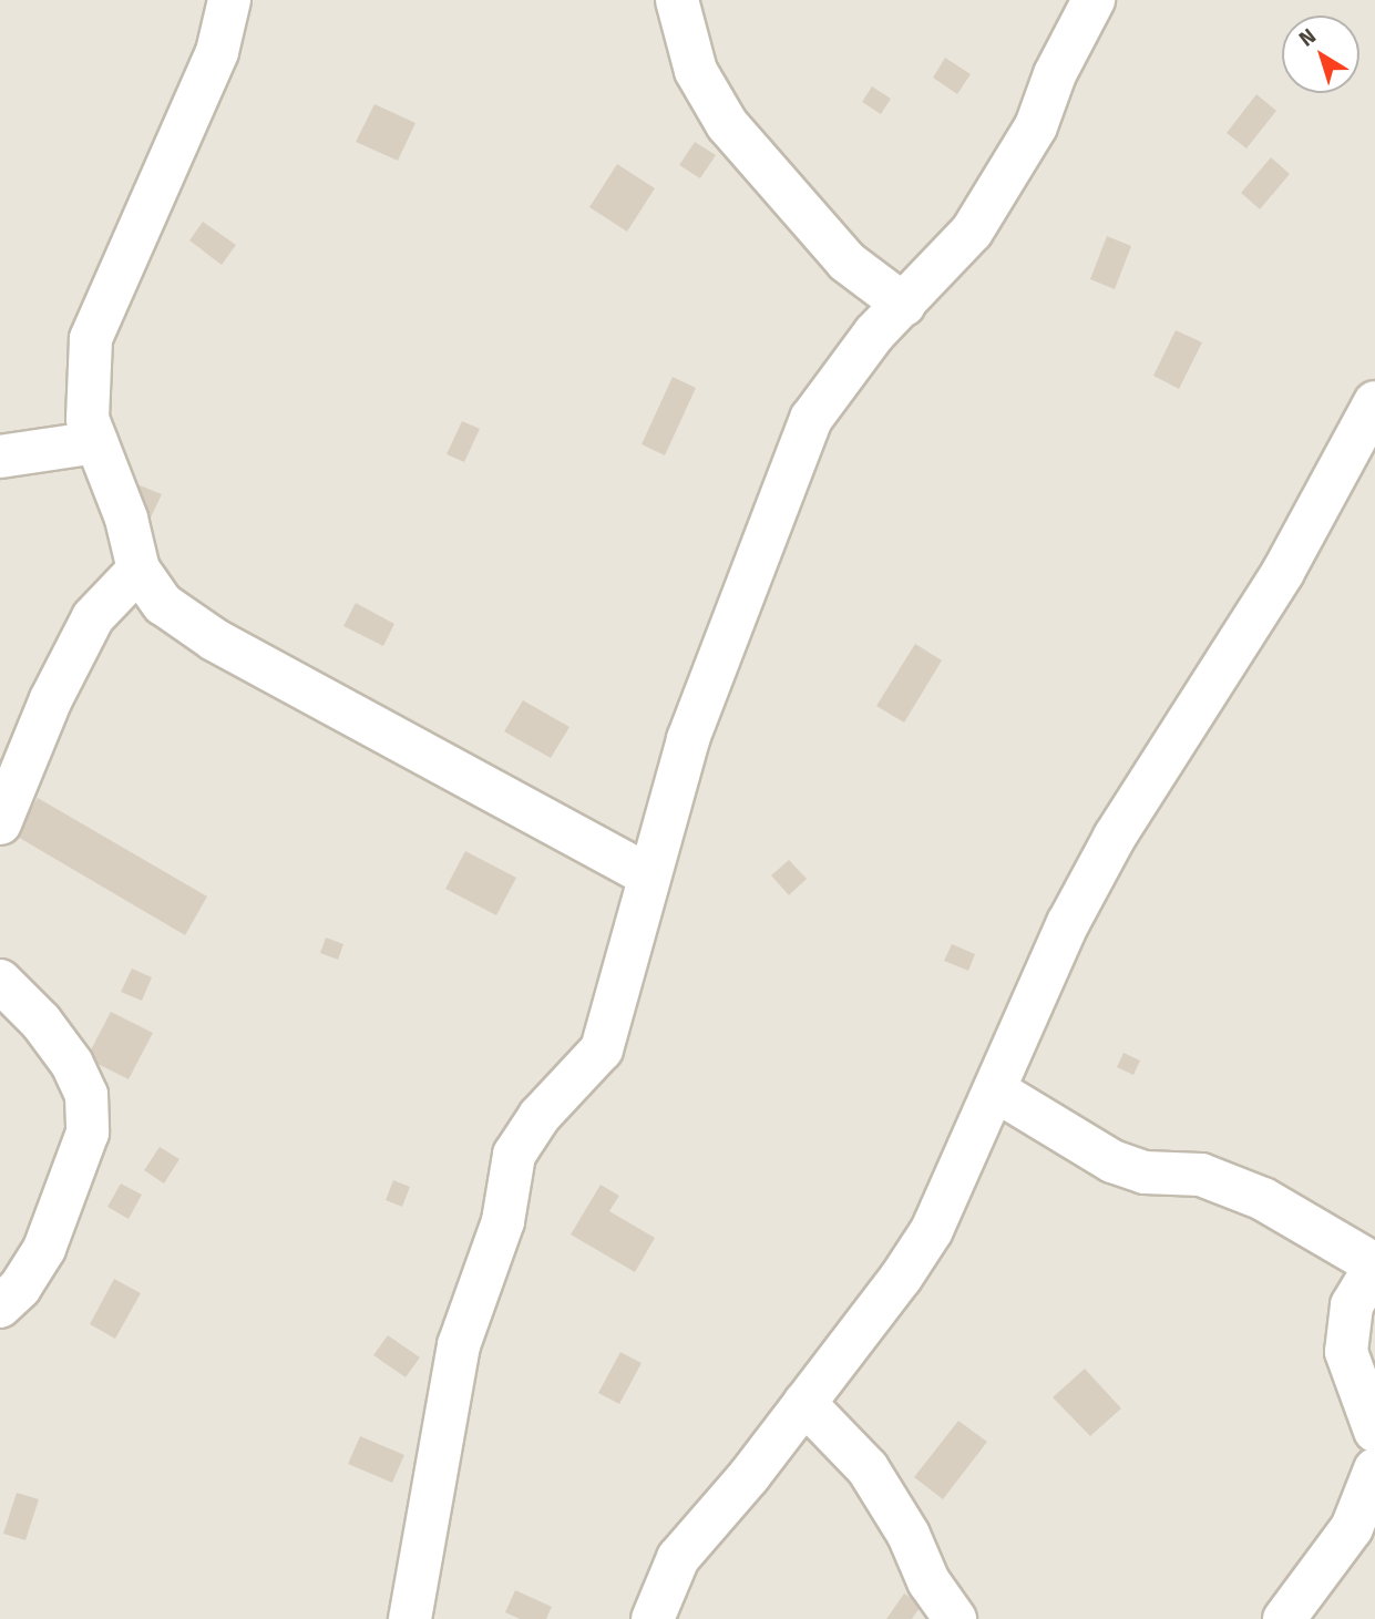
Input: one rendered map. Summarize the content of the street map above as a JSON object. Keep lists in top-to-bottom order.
{
  "north": "top left"
}
